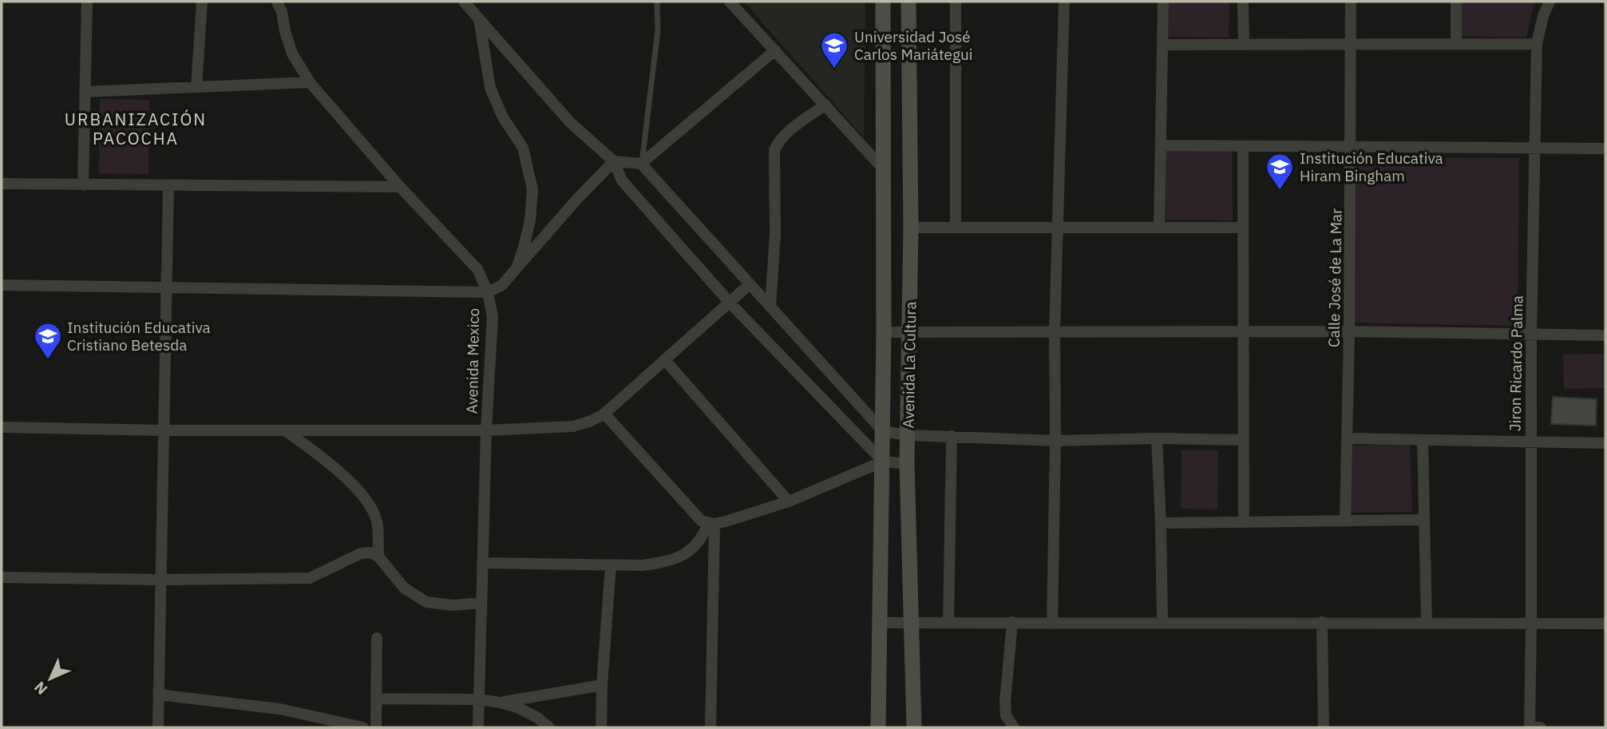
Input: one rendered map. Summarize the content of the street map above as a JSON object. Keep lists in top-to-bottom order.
{
  "streets": {
    "street": [
      "Calle José de La Mar",
      "Avenida Mexico",
      "Jiron Ricardo Palma",
      "Avenida La Cultura"
    ]
  },
  "districts": ["URBANIZACIÓN PACOCHA"],
  "places": {
    "school or university": ["Universidad José Carlos Mariátegui", "Institución Educativa Hiram Bingham", "Institución Educativa Cristiano Betesda"]
  },
  "north": "bottom left"
}
